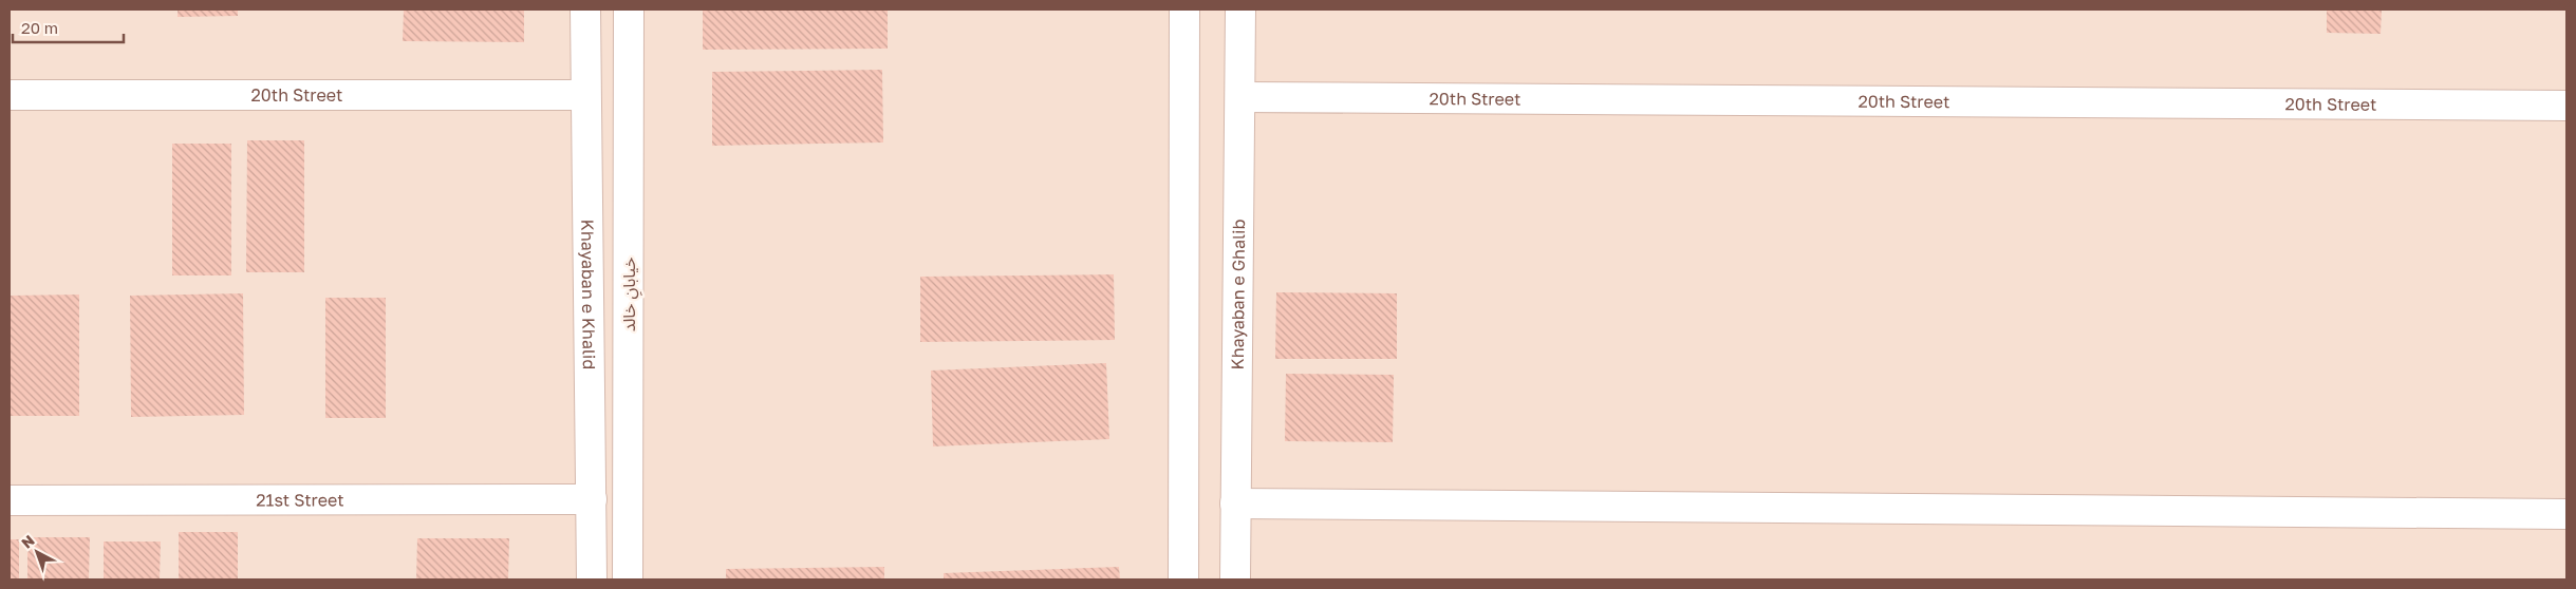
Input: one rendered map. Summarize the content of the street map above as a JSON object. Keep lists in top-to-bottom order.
{
  "streets": {
    "street": [
      "20th Street",
      "Khayaban e Khalid",
      "خیابانِ خالد",
      "Khayaban e Ghalib",
      "21st Street"
    ]
  },
  "crossings": [
    ["20th Street", "Khayaban e Khalid"],
    ["20th Street", "Khayaban e Ghalib"],
    ["Khayaban e Khalid", "21st Street"]
  ],
  "scale_bar": "20 m",
  "north": "top left"
}
